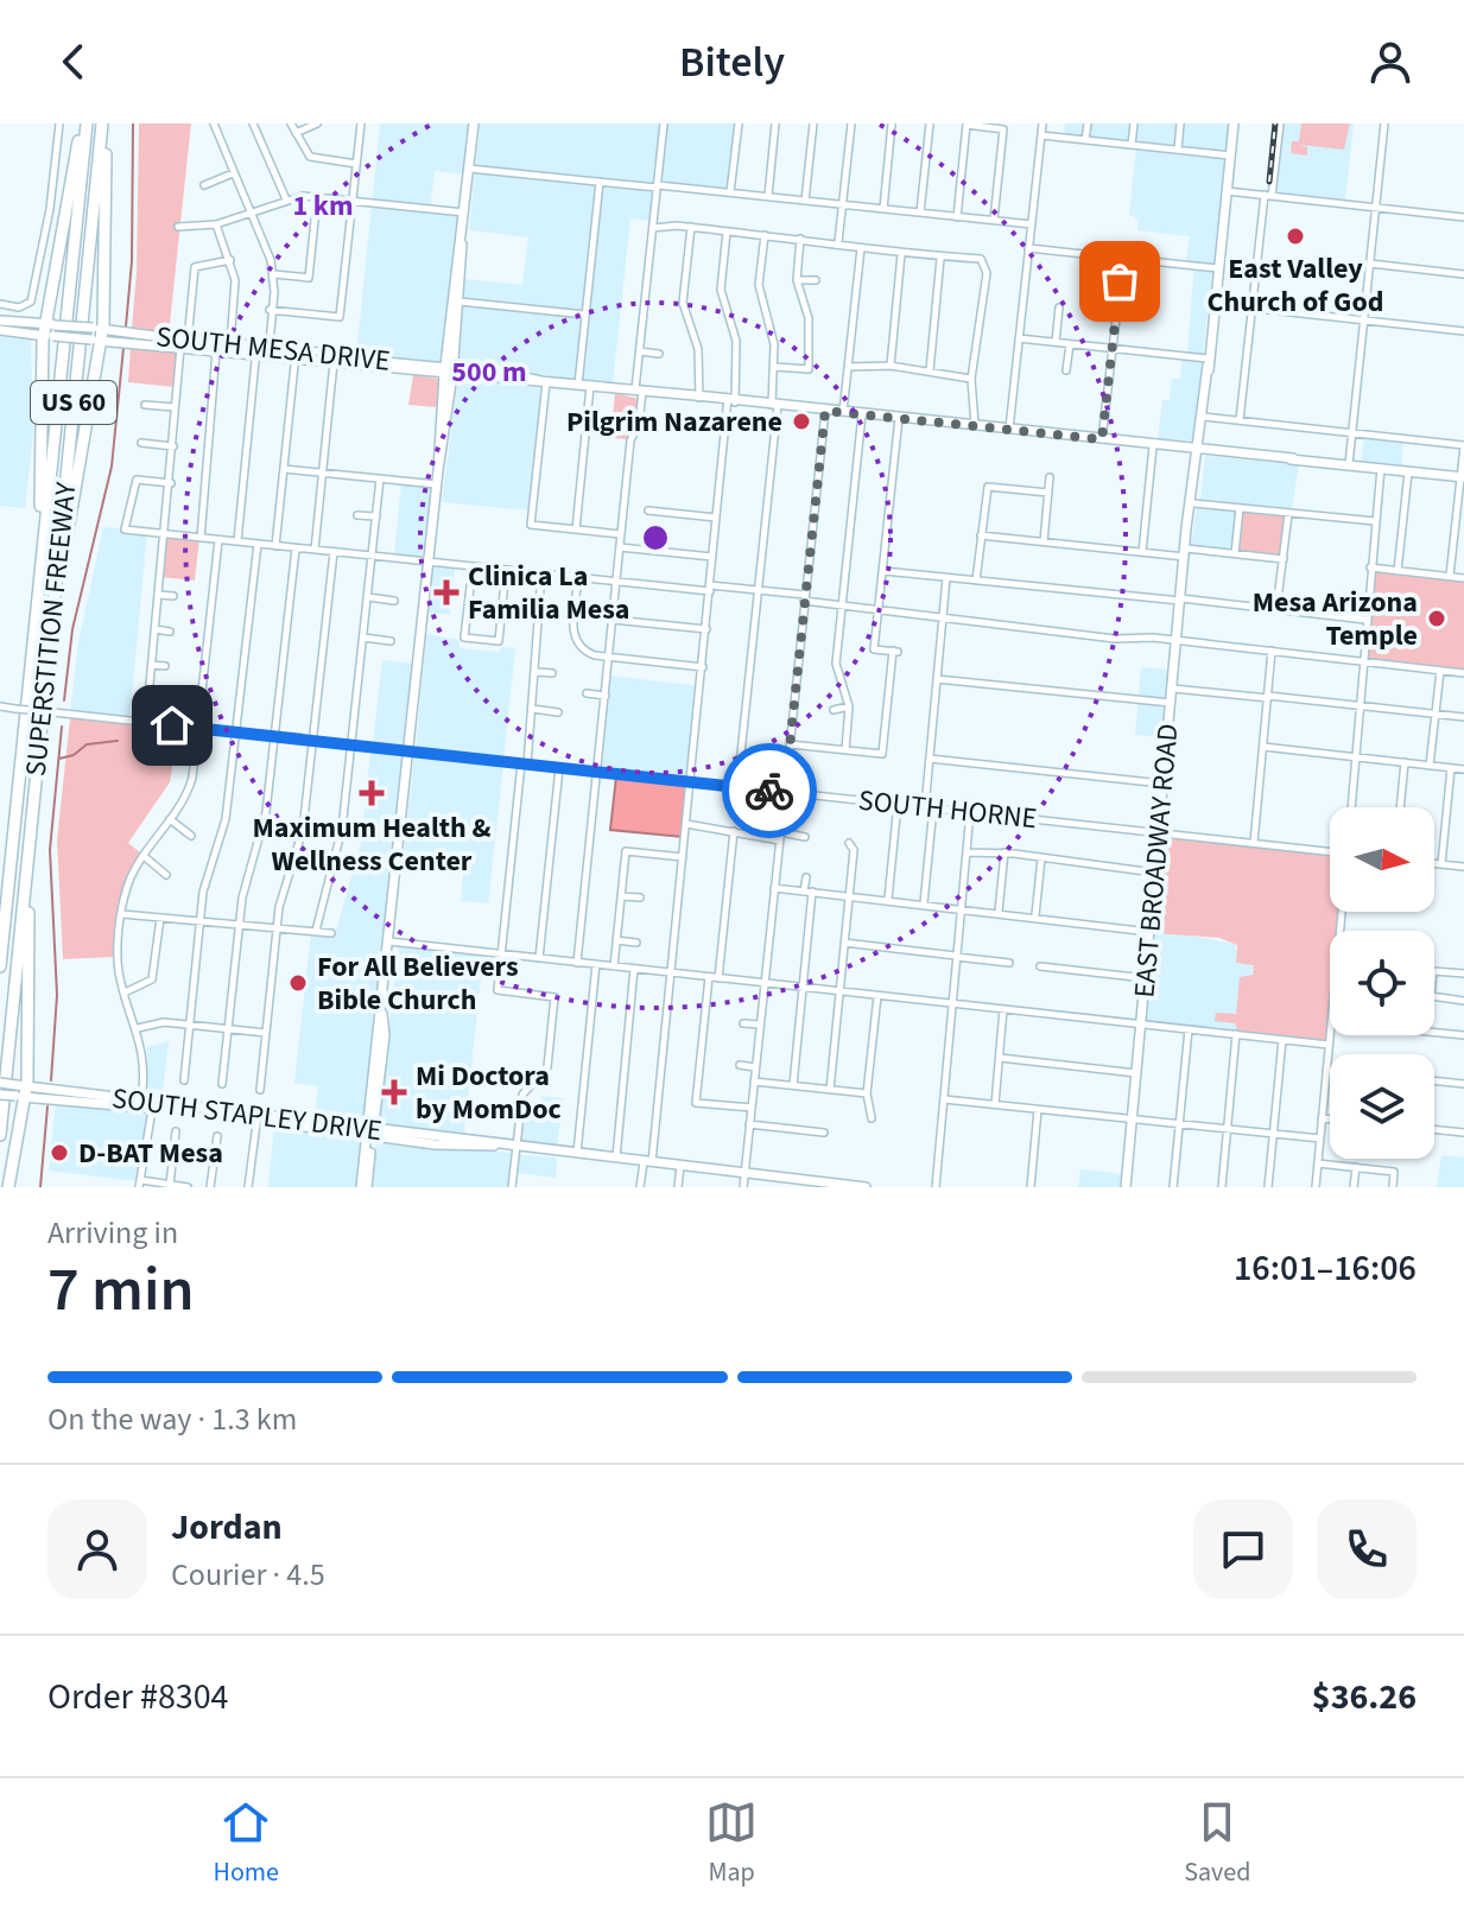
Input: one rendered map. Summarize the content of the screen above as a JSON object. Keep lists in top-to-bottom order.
{
  "streets": {
    "highway": ["US 60", "SUPERSTITION FREEWAY"],
    "main road": ["SOUTH MESA DRIVE", "EAST BROADWAY ROAD", "SOUTH STAPLEY DRIVE"],
    "street": ["SOUTH HORNE"]
  },
  "crossings": [
    ["SOUTH MESA DRIVE", "EAST BROADWAY ROAD"],
    ["SOUTH HORNE", "EAST BROADWAY ROAD"]
  ],
  "places": {
    "other": [
      "East Valley Church of God",
      "Pilgrim Nazarene",
      "Mesa Arizona Temple",
      "For All Believers Bible Church",
      "D-BAT Mesa"
    ],
    "health": ["Clinica La Familia Mesa", "Maximum Health & Wellness Center", "Mi Doctora by MomDoc"]
  },
  "north": "right",
  "page": {
    "header": "Bitely",
    "heading": ["7 min", "Arriving in", "16:01–16:06"],
    "panel": [
      "Jordan",
      "Courier · 4.5",
      "Order #8304",
      "$36.26"
    ],
    "bar": "On the way · 1.3 km",
    "tabs": ["Home", "Map", "Saved"]
  },
  "rings": ["1 km", "500 m"]
}
